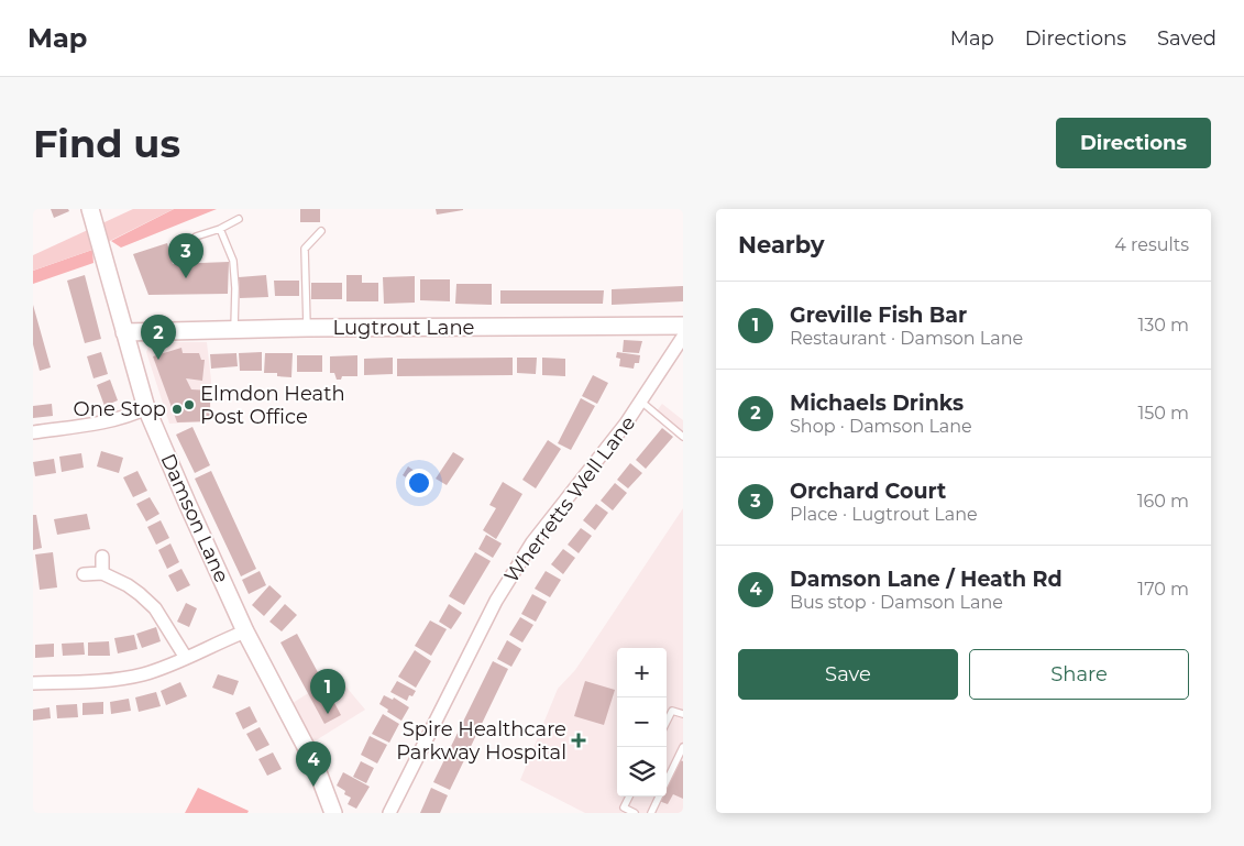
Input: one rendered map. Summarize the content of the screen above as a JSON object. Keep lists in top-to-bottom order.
{
  "streets": {
    "street": ["Lugtrout Lane", "Wherretts Well Lane", "Damson Lane"]
  },
  "crossings": [
    ["Lugtrout Lane", "Damson Lane"]
  ],
  "places": {
    "other": ["Elmdon Heath Post Office", "One Stop"],
    "health": ["Spire Healthcare Parkway Hospital"]
  },
  "page": {
    "header": "Map",
    "nav": ["Map", "Directions", "Saved"],
    "buttons": [
      "Directions",
      ["Save", "Share"]
    ],
    "title": "Find us",
    "heading": ["Nearby", "4 results"],
    "pins": [
      "3",
      "2",
      "1",
      "4"
    ],
    "list": [
      {
        "mark": "1",
        "name": "Greville Fish Bar",
        "note": "Restaurant · Damson Lane",
        "value": "130 m"
      },
      {
        "mark": "2",
        "name": "Michaels Drinks",
        "note": "Shop · Damson Lane",
        "value": "150 m"
      },
      {
        "mark": "3",
        "name": "Orchard Court",
        "note": "Place · Lugtrout Lane",
        "value": "160 m"
      },
      {
        "mark": "4",
        "name": "Damson Lane / Heath Rd",
        "note": "Bus stop · Damson Lane",
        "value": "170 m"
      }
    ],
    "map_buttons": ["+", "−"]
  }
}
